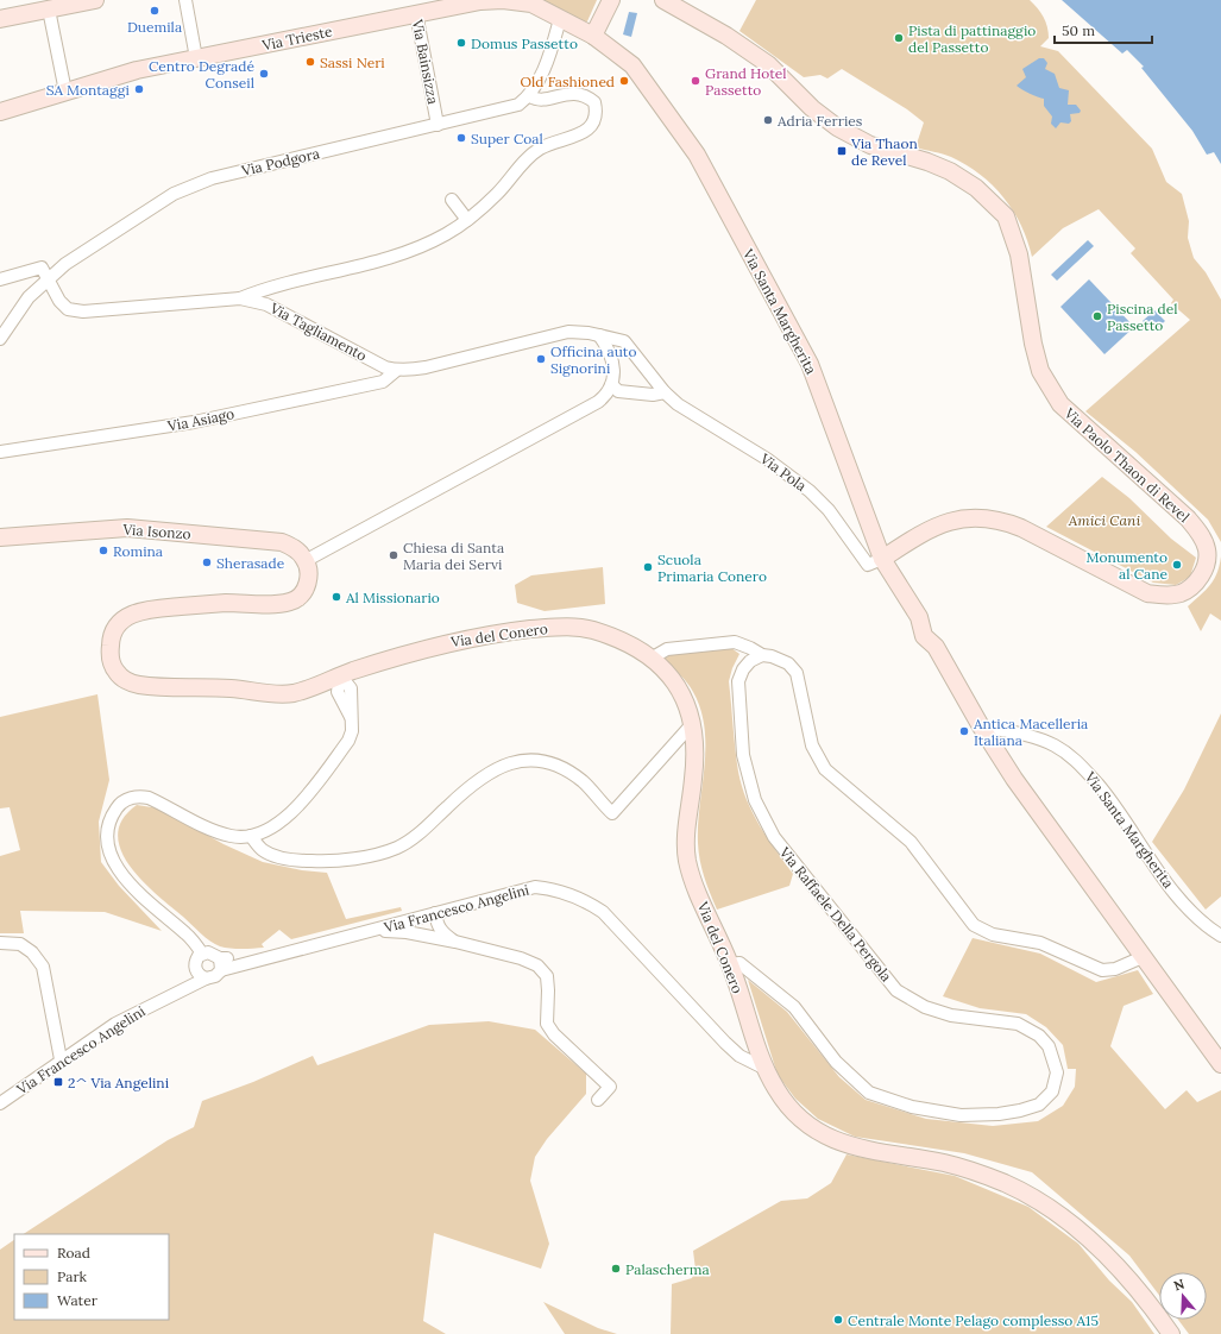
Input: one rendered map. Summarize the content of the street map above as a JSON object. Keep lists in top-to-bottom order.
{
  "streets": {
    "street": [
      "Via Trieste",
      "Via Bainsizza",
      "Via Podgora",
      "Via Santa Margherita",
      "Via Tagliamento",
      "Via Asiago",
      "Via Paolo Thaon di Revel",
      "Via Pola",
      "Via Isonzo",
      "Via del Conero",
      "Via Francesco Angelini",
      "Via Raffaele Della Pergola"
    ]
  },
  "crossings": [
    ["Via Trieste", "Via Bainsizza"],
    ["Via Trieste", "Via Santa Margherita"],
    ["Via Bainsizza", "Via Podgora"],
    ["Via Podgora", "Via Tagliamento"],
    ["Via Santa Margherita", "Via Paolo Thaon di Revel"],
    ["Via Santa Margherita", "Via Pola"],
    ["Via Tagliamento", "Via Asiago"],
    ["Via Tagliamento", "Via Pola"],
    ["Via Paolo Thaon di Revel", "Via Pola"],
    ["Via Isonzo", "Via del Conero"],
    ["Via del Conero", "Via Francesco Angelini"],
    ["Via del Conero", "Via Raffaele Della Pergola"]
  ],
  "parks": ["Amici Cani"],
  "places": {
    "other": [
      "Duemila",
      "Pista di pattinaggio del Passetto",
      "Domus Passetto",
      "Sassi Neri",
      "Centro Degradé Conseil",
      "Old Fashioned",
      "Grand Hotel Passetto",
      "SA Montaggi",
      "Adria Ferries",
      "Super Coal",
      "Piscina del Passetto",
      "Officina auto Signorini",
      "Romina",
      "Chiesa di Santa Maria dei Servi",
      "Sherasade",
      "Monumento al Cane",
      "Scuola Primaria Conero",
      "Al Missionario",
      "Antica Macelleria Italiana",
      "Palascherma",
      "Centrale Monte Pelago complesso A15"
    ],
    "transit": ["Via Thaon de Revel", "2^ Via Angelini"]
  },
  "legend": ["Road", "Park", "Water"],
  "scale_bar": "50 m",
  "north": "top"
}
